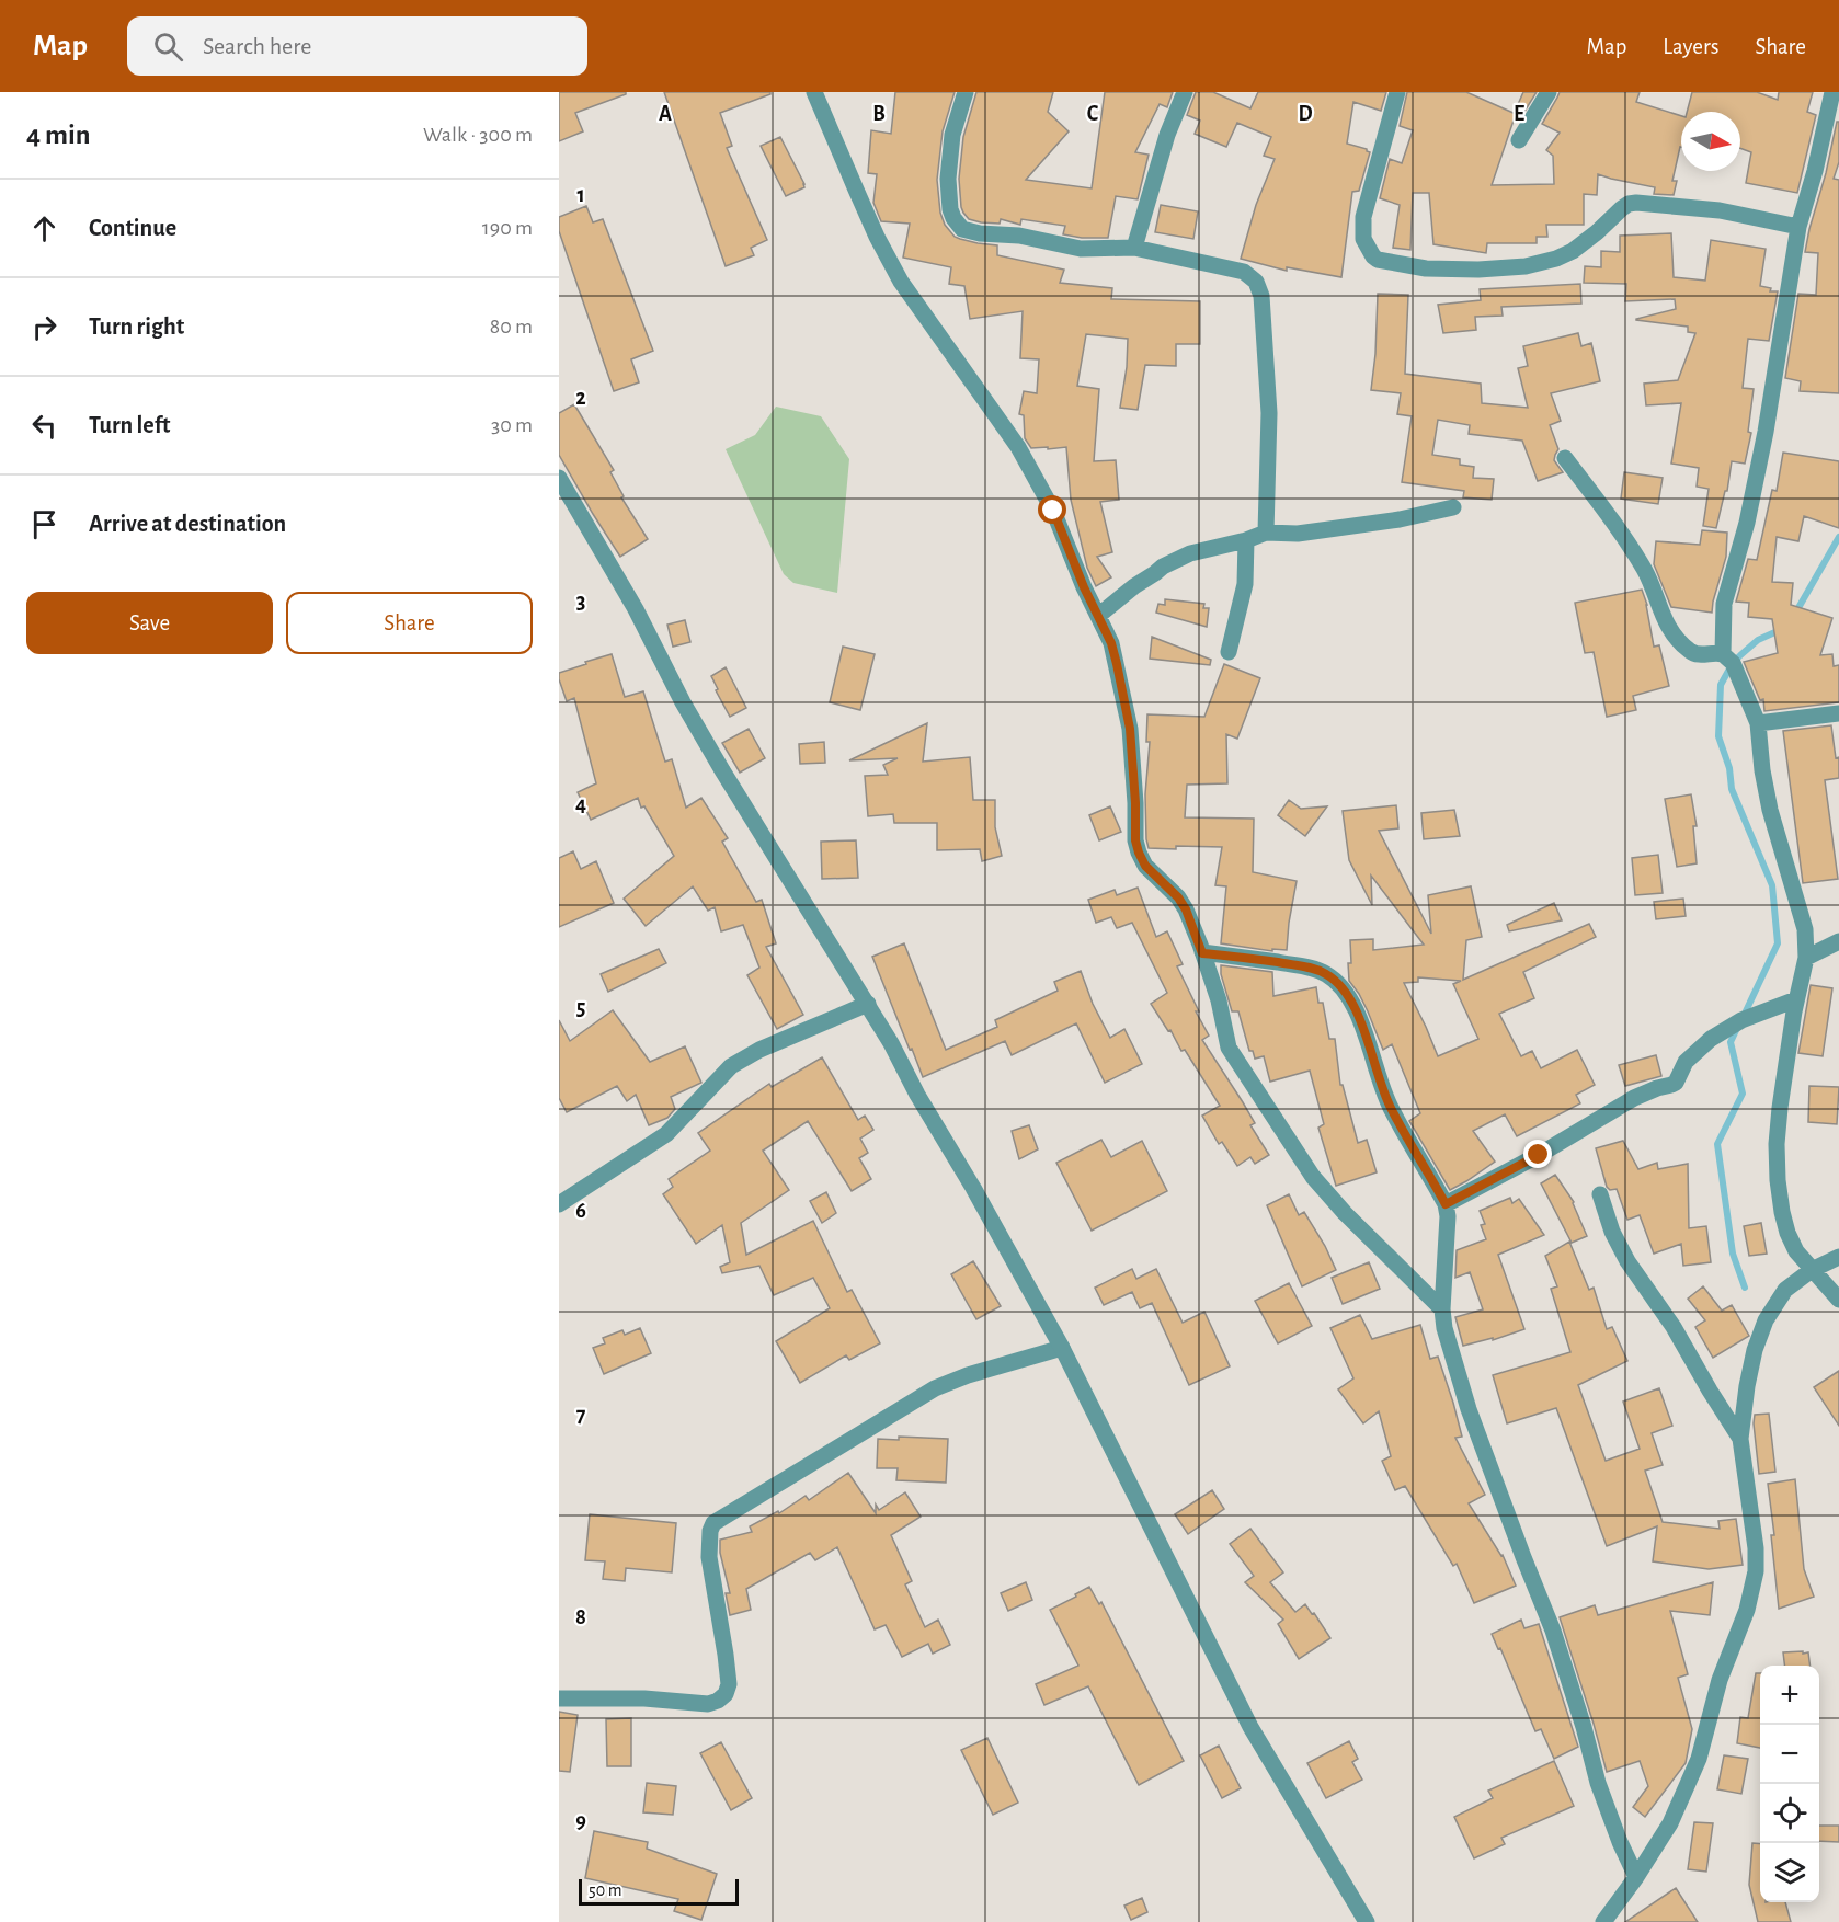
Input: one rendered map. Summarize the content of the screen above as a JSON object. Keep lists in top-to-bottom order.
{
  "scale_bar": "50 m",
  "north": "right",
  "page": {
    "header": "Map",
    "search": "Search here",
    "nav": ["Map", "Layers", "Share"],
    "heading": ["4 min", "Walk · 300 m"],
    "list": [
      ["Continue", "190 m"],
      ["Turn right", "80 m"],
      ["Turn left", "30 m"],
      "Arrive at destination"
    ],
    "buttons": ["Save", "Share"],
    "map_buttons": ["+", "−"],
    "scale": "50 m"
  },
  "grid": {
    "columns": [
      "A",
      "B",
      "C",
      "D",
      "E"
    ],
    "rows": [
      "1",
      "2",
      "3",
      "4",
      "5",
      "6",
      "7",
      "8",
      "9"
    ]
  }
}
